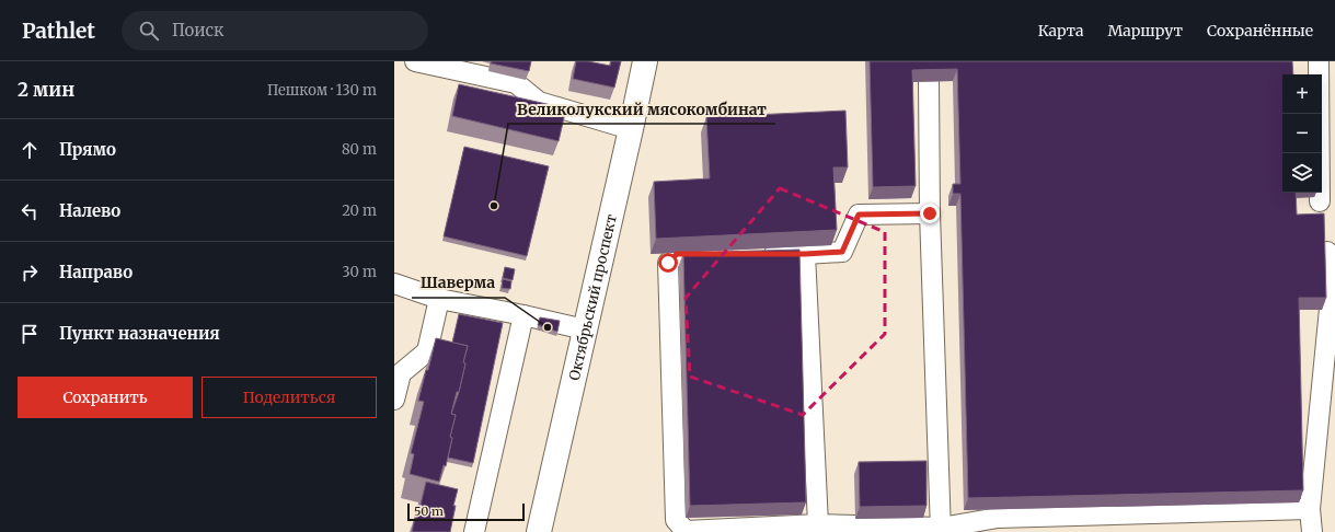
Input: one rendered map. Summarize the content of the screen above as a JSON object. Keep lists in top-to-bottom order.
{
  "streets": {
    "main road": ["Октябрьский проспект"]
  },
  "places": ["Великолукский мясокомбинат", "Шаверма"],
  "scale_bar": "50 m",
  "page": {
    "header": "Pathlet",
    "search": "Поиск",
    "nav": ["Карта", "Маршрут", "Сохранённые"],
    "heading": ["2 мин", "Пешком · 130 m"],
    "map_buttons": ["+", "−"],
    "list": [
      ["Прямо", "80 m"],
      ["Налево", "20 m"],
      ["Направо", "30 m"],
      "Пункт назначения"
    ],
    "buttons": ["Сохранить", "Поделиться"],
    "scale": "50 m"
  }
}
